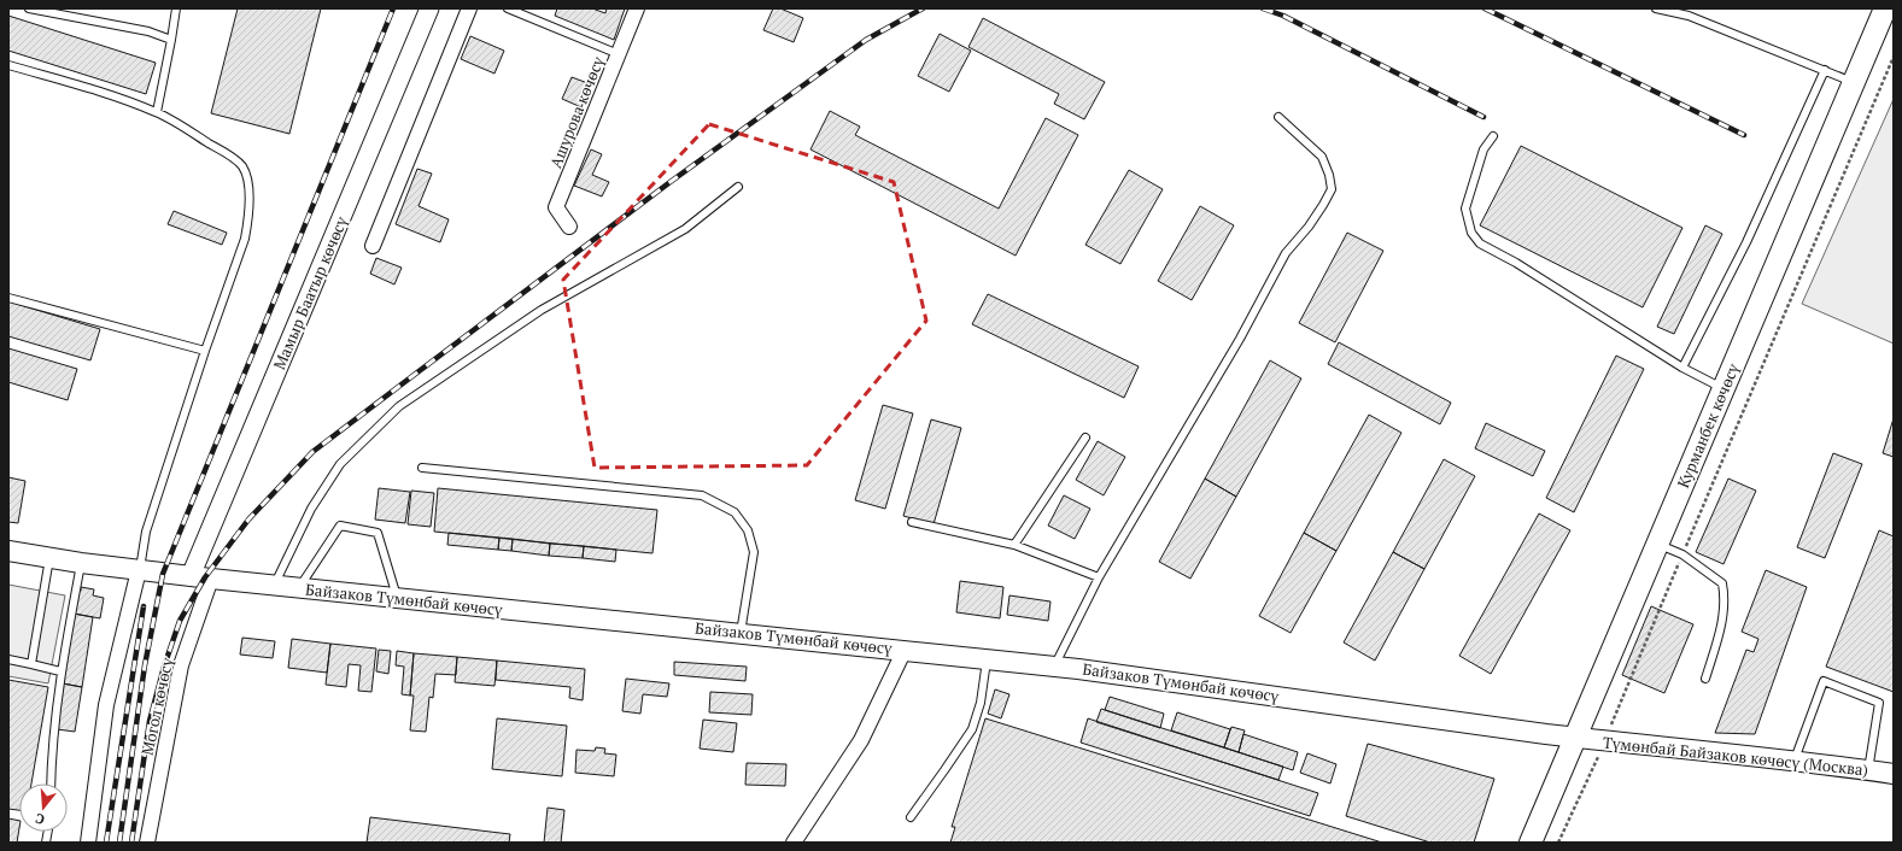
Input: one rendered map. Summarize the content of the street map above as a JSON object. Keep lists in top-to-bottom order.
{
  "streets": {
    "main road": ["Курманбек көчөсү", "Байзаков Түмөнбай көчөсү", "Түмөнбай Байзаков көчөсү (Москва)"],
    "street": ["Ашурова көчөсү", "Мамыр Баатыр көчөсү", "Могол көчөсү"]
  },
  "crossings": [
    ["Мамыр Баатыр көчөсү", "Байзаков Түмөнбай көчөсү"],
    ["Курманбек көчөсү", "Байзаков Түмөнбай көчөсү"],
    ["Курманбек көчөсү", "Түмөнбай Байзаков көчөсү (Москва)"],
    ["Байзаков Түмөнбай көчөсү", "Могол көчөсү"],
    ["Байзаков Түмөнбай көчөсү", "Түмөнбай Байзаков көчөсү (Москва)"]
  ],
  "north": "bottom"
}
